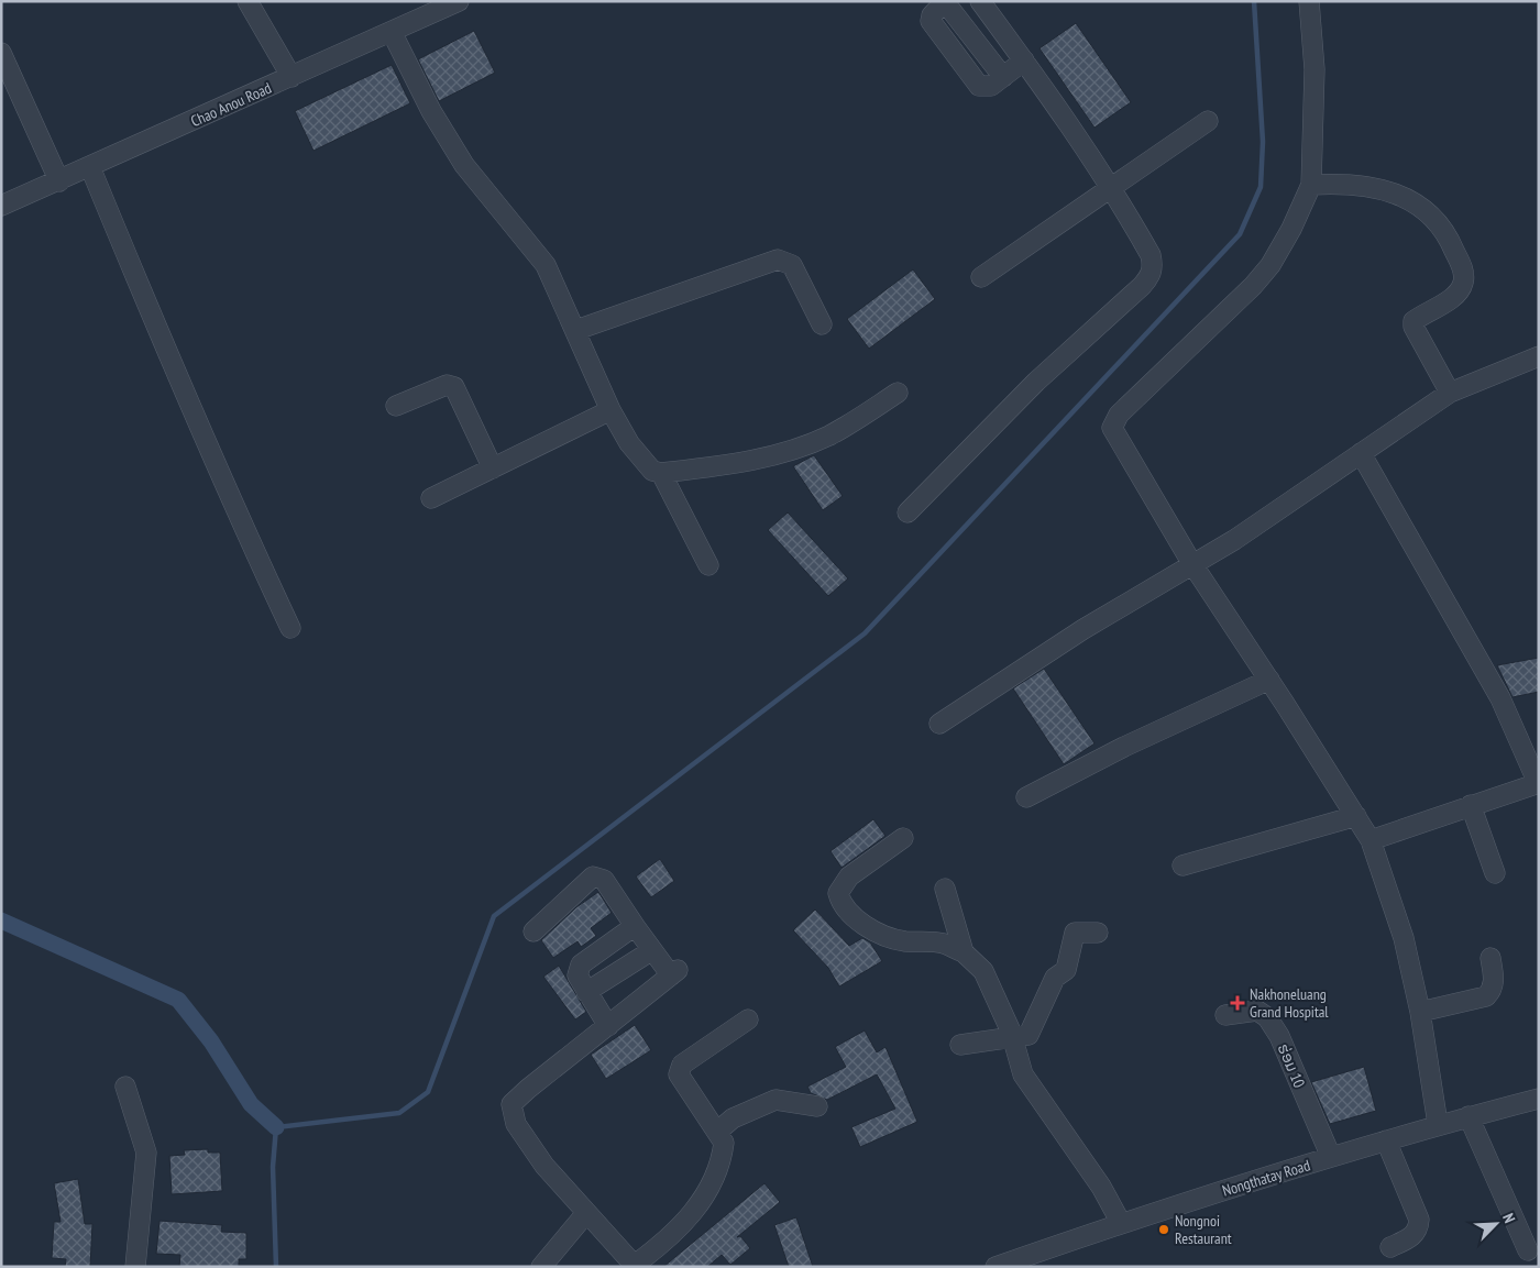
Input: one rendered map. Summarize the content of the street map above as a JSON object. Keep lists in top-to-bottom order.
{
  "streets": {
    "street": ["Chao Anou Road", "ຮ່ອມ 10", "Nongthatay Road"]
  },
  "crossings": [
    ["ຮ່ອມ 10", "Nongthatay Road"]
  ],
  "places": {
    "health": ["Nakhoneluang Grand Hospital"],
    "other": ["Nongnoi Restaurant"]
  },
  "north": "top right"
}
